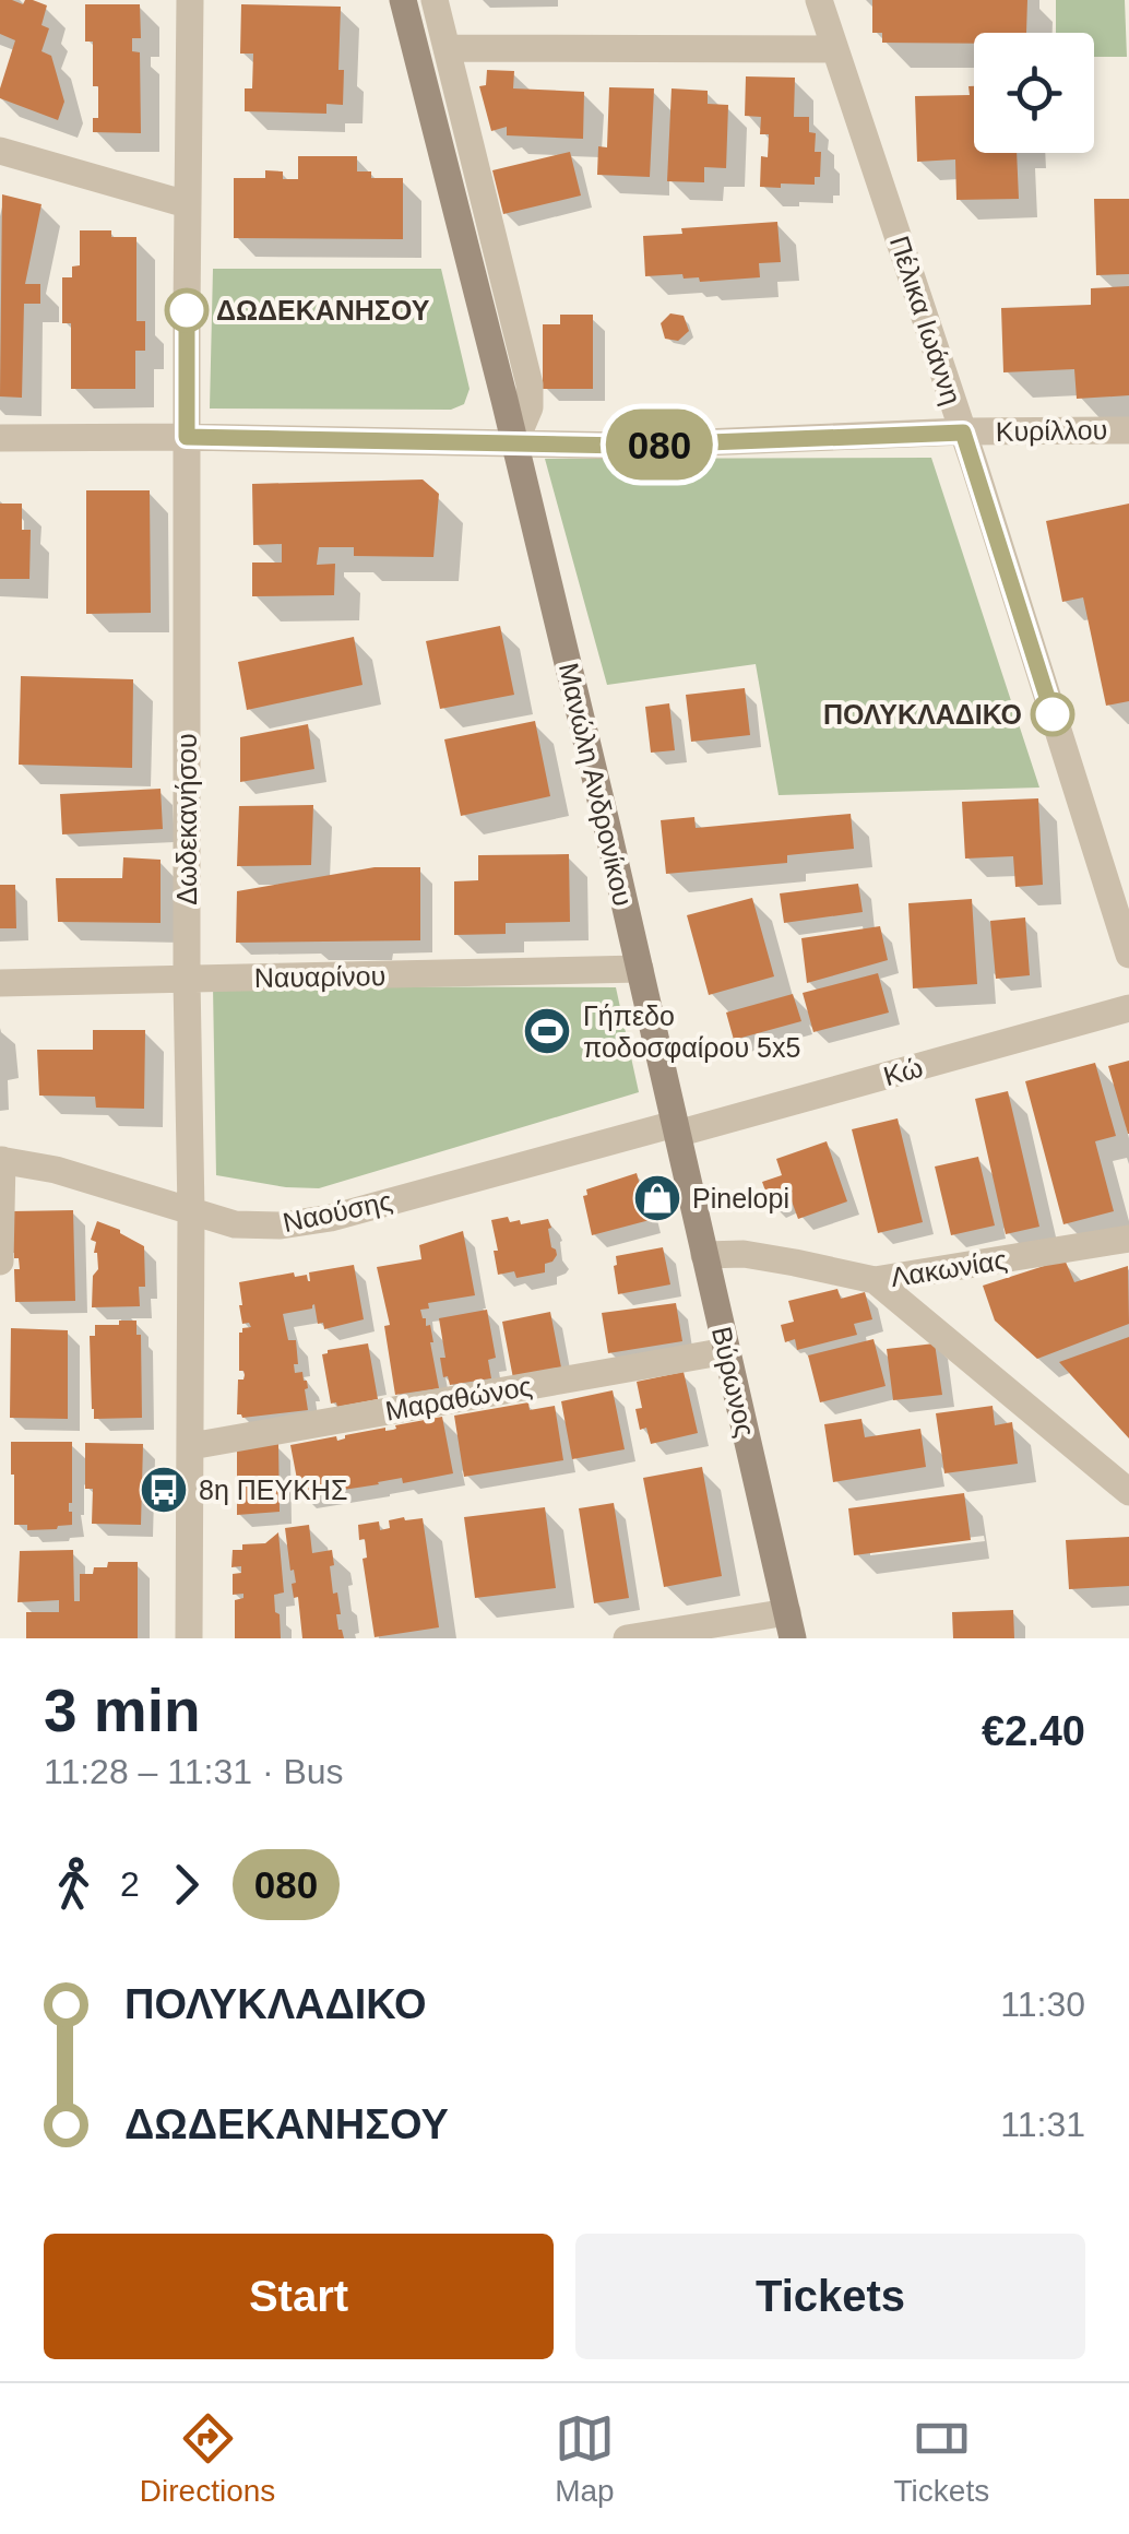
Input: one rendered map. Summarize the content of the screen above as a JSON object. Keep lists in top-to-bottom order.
{
  "streets": {
    "street": [
      "Πέλικα Ιωάννη",
      "Κυρίλλου",
      "Μανώλη Ανδρονίκου",
      "Δωδεκανήσου",
      "Ναυαρίνου",
      "Κώ",
      "Ναούσης",
      "Λακωνίας",
      "Βύρωνος",
      "Μαραθώνος"
    ]
  },
  "crossings": [
    ["Πέλικα Ιωάννη", "Κυρίλλου"],
    ["Κυρίλλου", "Μανώλη Ανδρονίκου"],
    ["Κυρίλλου", "Δωδεκανήσου"],
    ["Μανώλη Ανδρονίκου", "Ναυαρίνου"],
    ["Μανώλη Ανδρονίκου", "Κώ"],
    ["Μανώλη Ανδρονίκου", "Ναούσης"],
    ["Μανώλη Ανδρονίκου", "Βύρωνος"],
    ["Δωδεκανήσου", "Ναυαρίνου"],
    ["Δωδεκανήσου", "Ναούσης"],
    ["Δωδεκανήσου", "Μαραθώνος"],
    ["Κώ", "Ναούσης"],
    ["Κώ", "Βύρωνος"],
    ["Ναούσης", "Βύρωνος"],
    ["Λακωνίας", "Βύρωνος"],
    ["Βύρωνος", "Μαραθώνος"]
  ],
  "places": {
    "other": ["ΔΩΔΕΚΑΝΗΣΟΥ", "ΠΟΛΥΚΛΑΔΙΚΟ"],
    "sports": ["Γήπεδο ποδοσφαίρου 5x5"],
    "shop": ["Pinelopi"],
    "bus stop": ["8η ΠΕΥΚΗΣ"]
  },
  "lines": ["bus line 080"],
  "page": {
    "on_map": "080",
    "heading": ["3 min", "11:28 – 11:31 · Bus", "€2.40"],
    "legs": ["2", "080"],
    "list": [
      {
        "name": "ΠΟΛΥΚΛΑΔΙΚΟ",
        "value": "11:30"
      },
      {
        "name": "ΔΩΔΕΚΑΝΗΣΟΥ",
        "value": "11:31"
      }
    ],
    "buttons": ["Start", "Tickets"],
    "tabs": ["Directions", "Map", "Tickets"]
  }
}
